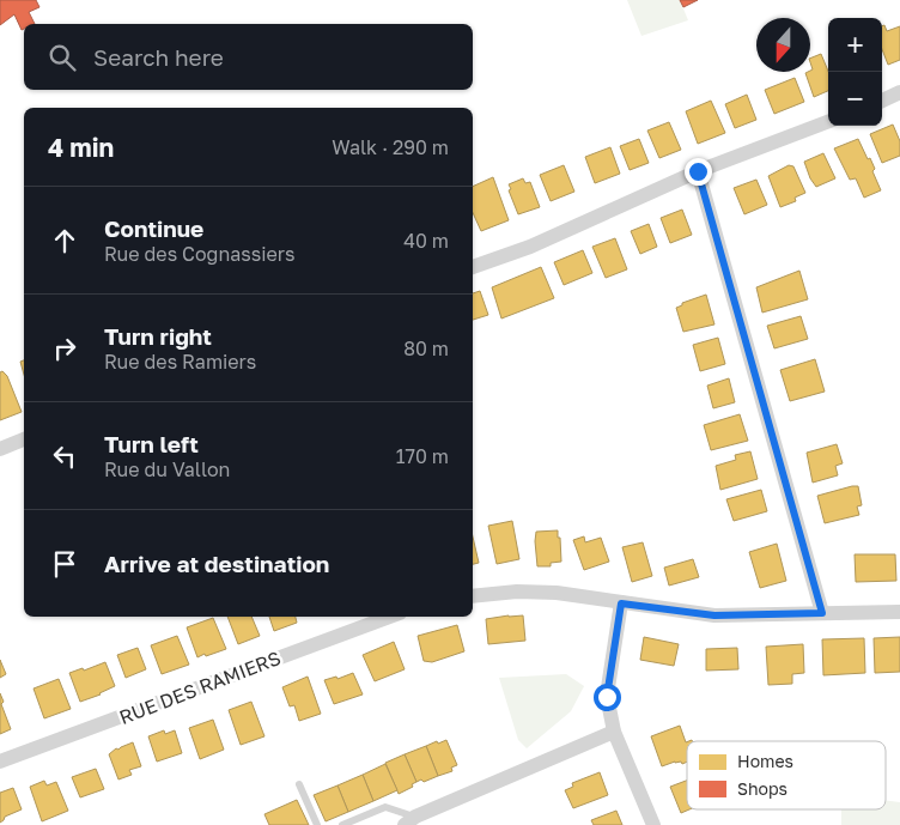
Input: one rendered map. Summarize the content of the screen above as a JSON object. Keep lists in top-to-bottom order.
{
  "streets": {
    "street": ["RUE DES RAMIERS"]
  },
  "legend": ["Homes", "Shops"],
  "north": "bottom",
  "page": {
    "map_buttons": ["+", "−"],
    "search": "Search here",
    "heading": ["4 min", "Walk · 290 m"],
    "list": [
      ["Continue", "Rue des Cognassiers", "40 m"],
      ["Turn right", "Rue des Ramiers", "80 m"],
      ["Turn left", "Rue du Vallon", "170 m"],
      "Arrive at destination"
    ]
  }
}
